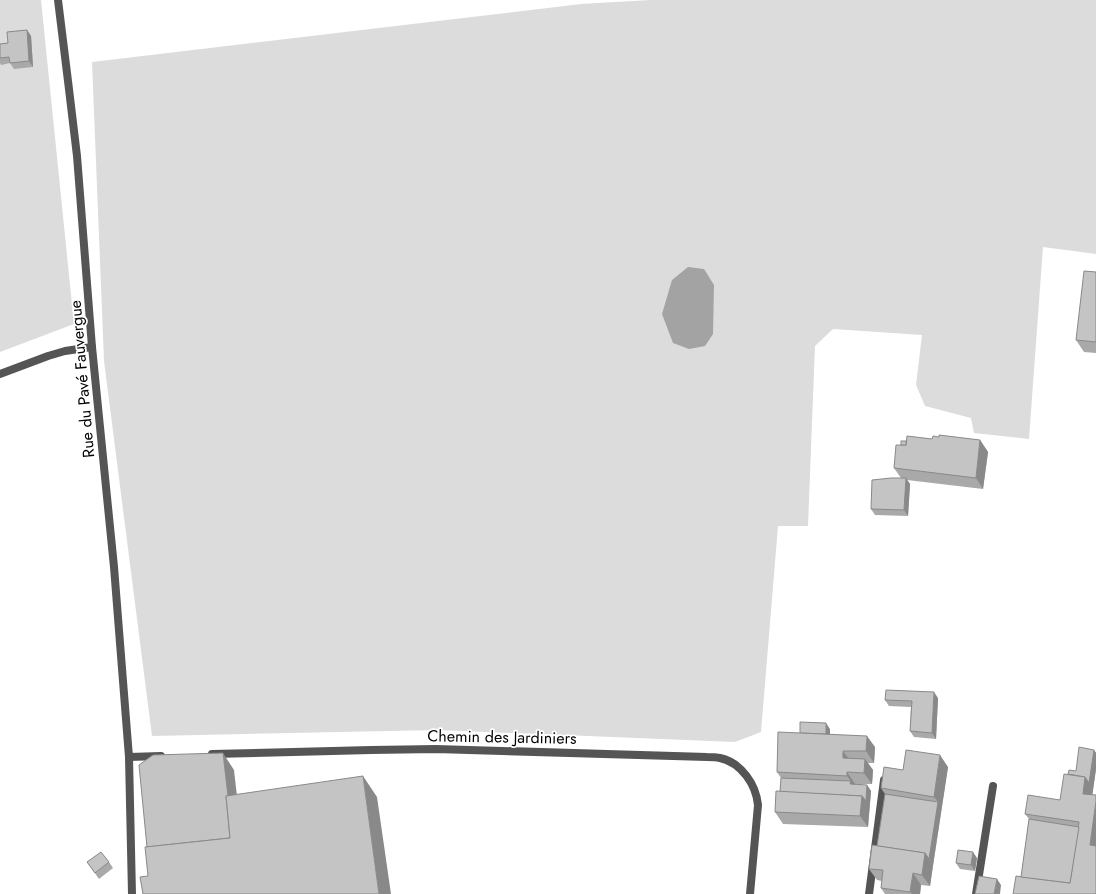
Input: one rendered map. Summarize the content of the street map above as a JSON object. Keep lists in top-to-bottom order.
{
  "streets": {
    "street": ["Rue du Pavé Fauvergue", "Chemin des Jardiniers"]
  }
}
